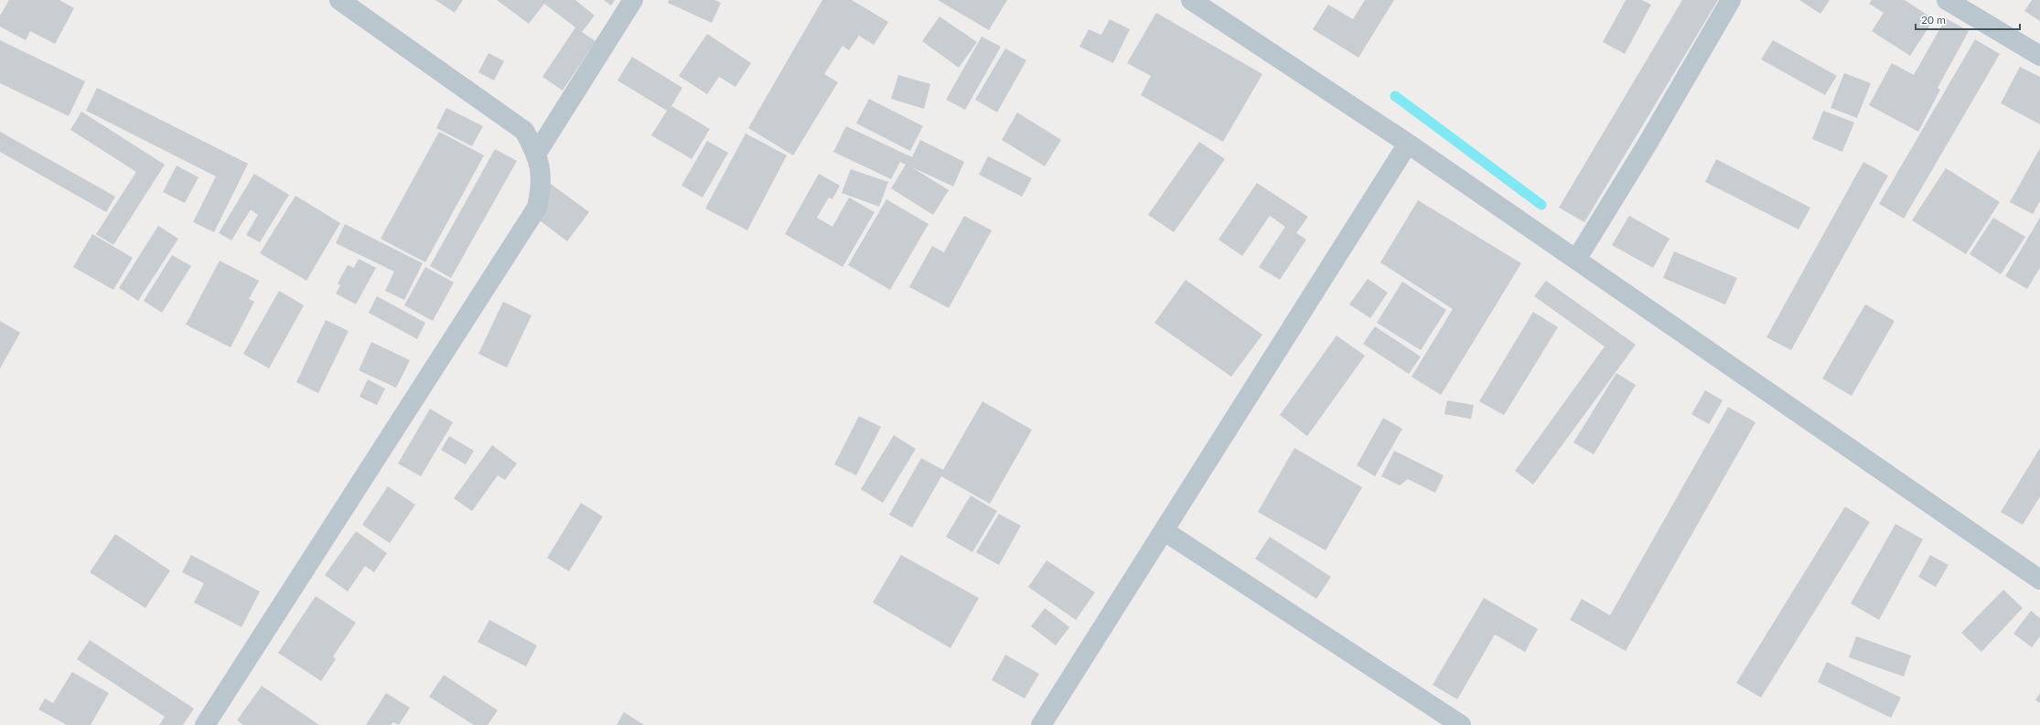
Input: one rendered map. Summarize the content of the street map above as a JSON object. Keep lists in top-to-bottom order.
{
  "scale_bar": "20 m"
}
